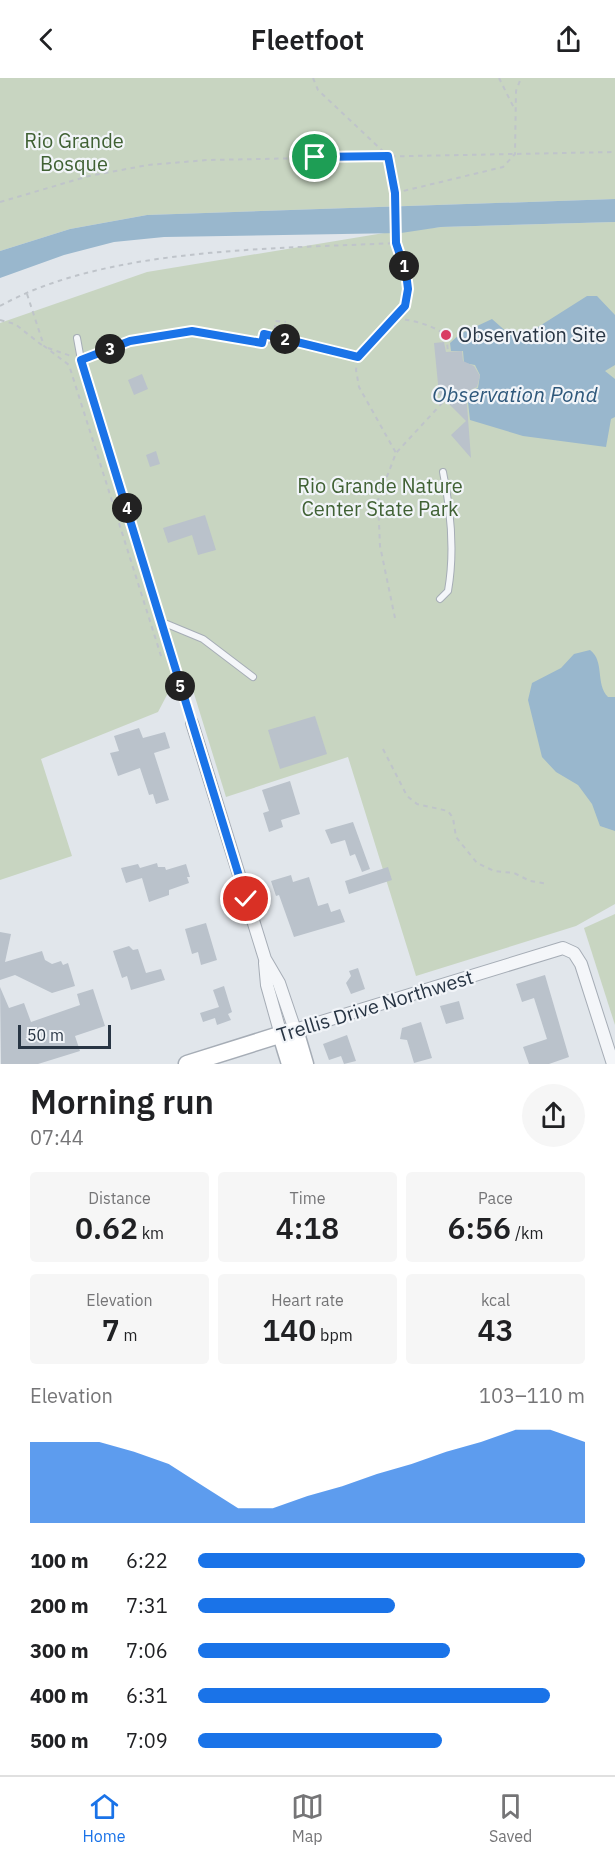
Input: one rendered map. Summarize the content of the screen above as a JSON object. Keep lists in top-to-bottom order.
{
  "streets": {
    "street": ["Trellis Drive Northwest"]
  },
  "water": ["Observation Pond"],
  "parks": ["Rio Grande Bosque", "Rio Grande Nature Center State Park"],
  "places": ["Observation Site"],
  "scale_bar": "50 m",
  "page": {
    "header": "Fleetfoot",
    "pins": [
      "1",
      "2",
      "3",
      "4",
      "5"
    ],
    "scale": "50 m",
    "heading": ["Morning run", "07:44"],
    "stats": [
      ["Distance", "0.62 km"],
      ["Time", "4:18"],
      ["Pace", "6:56 /km"],
      ["Elevation", "7 m"],
      ["Heart rate", "140 bpm"],
      ["kcal", "43"]
    ],
    "chart": ["Elevation", "103–110 m"],
    "list": [
      {
        "name": "100 m",
        "note": "6:22"
      },
      {
        "name": "200 m",
        "note": "7:31"
      },
      {
        "name": "300 m",
        "note": "7:06"
      },
      {
        "name": "400 m",
        "note": "6:31"
      },
      {
        "name": "500 m",
        "note": "7:09"
      }
    ],
    "tabs": ["Home", "Map", "Saved"]
  }
}
